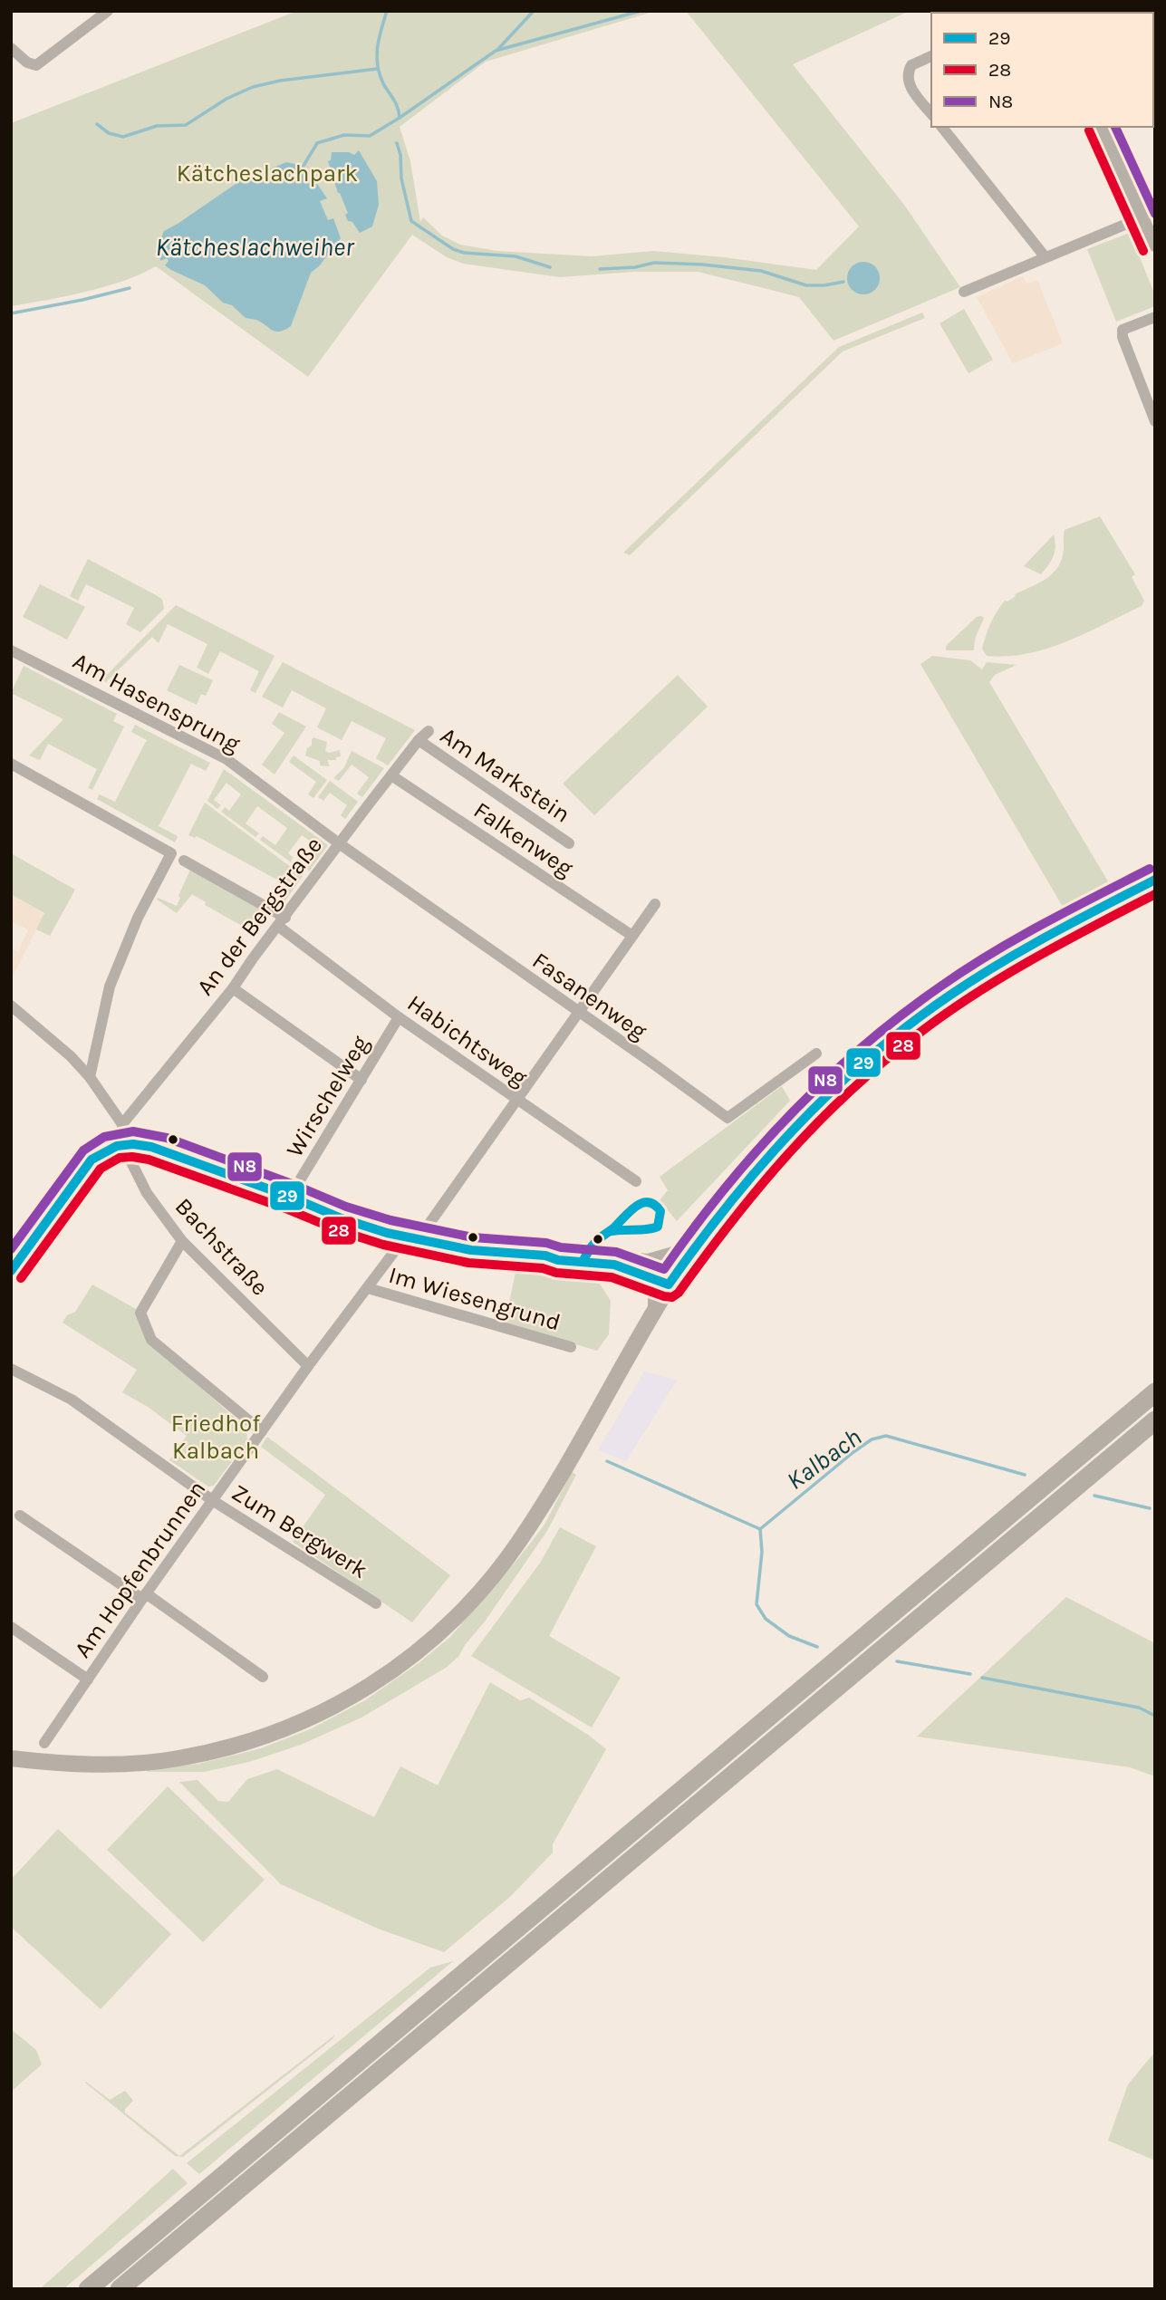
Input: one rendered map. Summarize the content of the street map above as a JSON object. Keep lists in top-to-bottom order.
{
  "streets": {
    "street": [
      "Am Hasensprung",
      "Am Markstein",
      "Falkenweg",
      "An der Bergstraße",
      "Fasanenweg",
      "Habichtsweg",
      "Wirschelweg",
      "Bachstraße",
      "Im Wiesengrund",
      "Zum Bergwerk",
      "Am Hopfenbrunnen"
    ]
  },
  "crossings": [
    ["Am Hasensprung", "An der Bergstraße"],
    ["Am Hasensprung", "Fasanenweg"],
    ["Am Markstein", "An der Bergstraße"],
    ["Falkenweg", "An der Bergstraße"],
    ["An der Bergstraße", "Fasanenweg"],
    ["An der Bergstraße", "Habichtsweg"],
    ["Habichtsweg", "Wirschelweg"],
    ["Bachstraße", "Am Hopfenbrunnen"],
    ["Im Wiesengrund", "Am Hopfenbrunnen"],
    ["Zum Bergwerk", "Am Hopfenbrunnen"]
  ],
  "water": ["Kätcheslachweiher", "Kalbach"],
  "parks": ["Kätcheslachpark", "Friedhof Kalbach"],
  "lines": ["transit line N8", "transit line 28", "transit line 29"],
  "legend": ["29", "28", "N8"]
}
